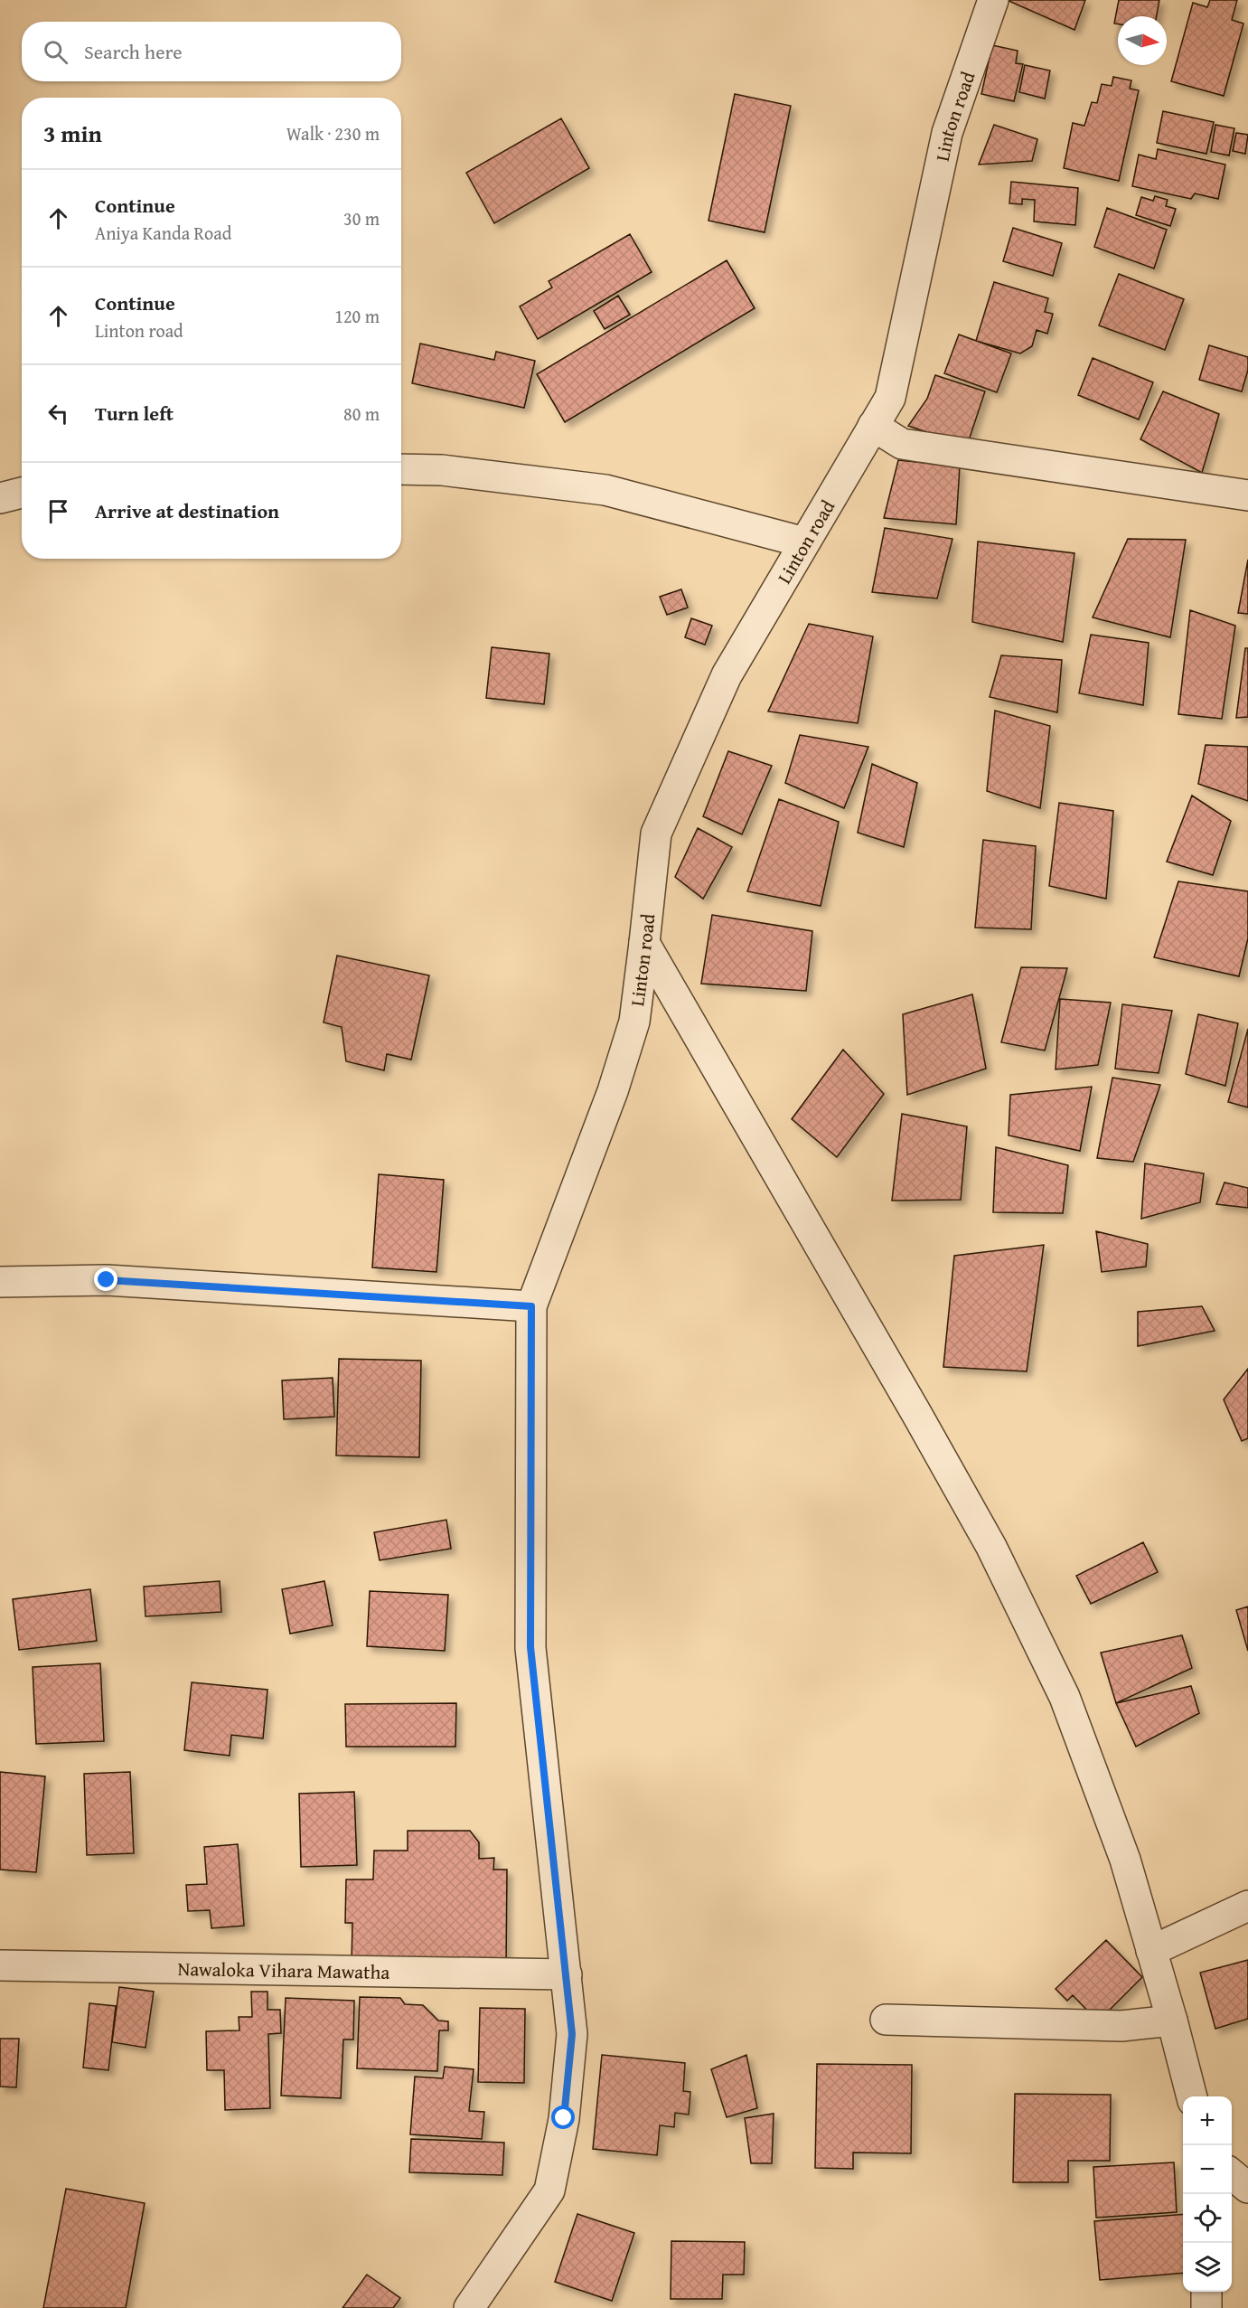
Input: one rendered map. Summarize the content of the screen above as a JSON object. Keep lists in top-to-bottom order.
{
  "streets": {
    "street": ["Linton road", "Nawaloka Vihara Mawatha"]
  },
  "crossings": [
    ["Linton road", "Nawaloka Vihara Mawatha"]
  ],
  "north": "right",
  "page": {
    "search": "Search here",
    "heading": ["3 min", "Walk · 230 m"],
    "list": [
      ["Continue", "Aniya Kanda Road", "30 m"],
      ["Continue", "Linton road", "120 m"],
      ["Turn left", "80 m"],
      "Arrive at destination"
    ],
    "map_buttons": ["+", "−"]
  }
}
